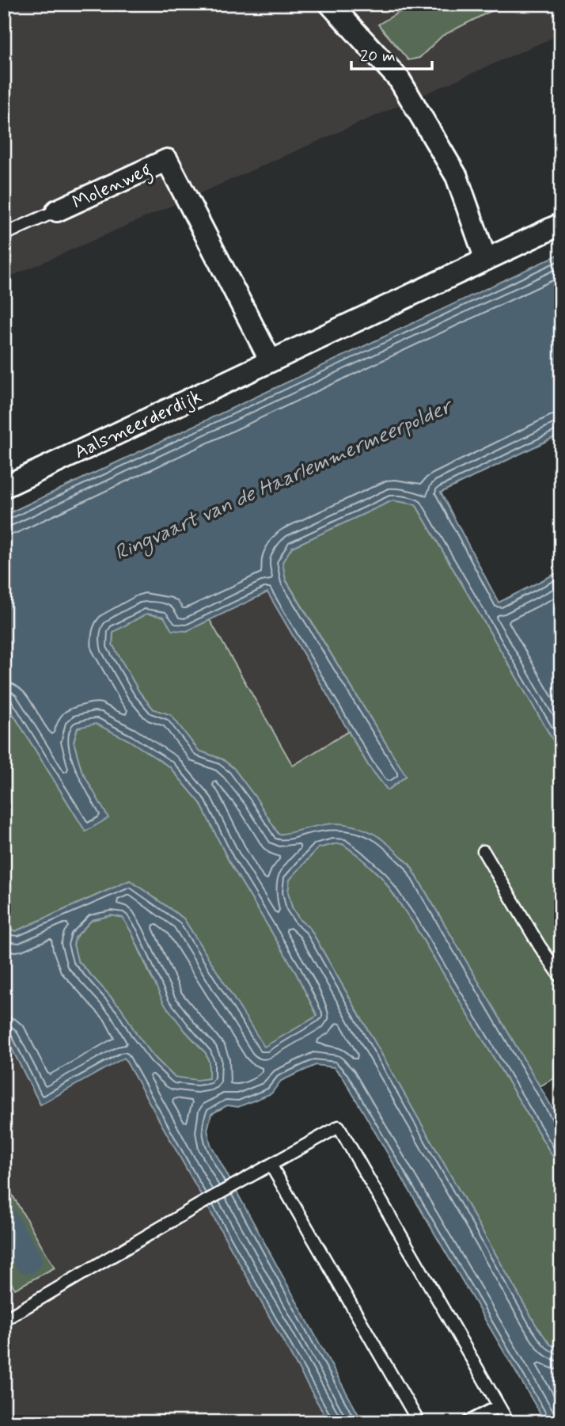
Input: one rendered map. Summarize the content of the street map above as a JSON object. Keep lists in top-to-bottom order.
{
  "streets": {
    "street": ["Molenweg", "Aalsmeerderdijk"]
  },
  "crossings": [
    ["Molenweg", "Aalsmeerderdijk"]
  ],
  "water": ["Ringvaart van de Haarlemmermeerpolder"],
  "scale_bar": "20 m"
}
